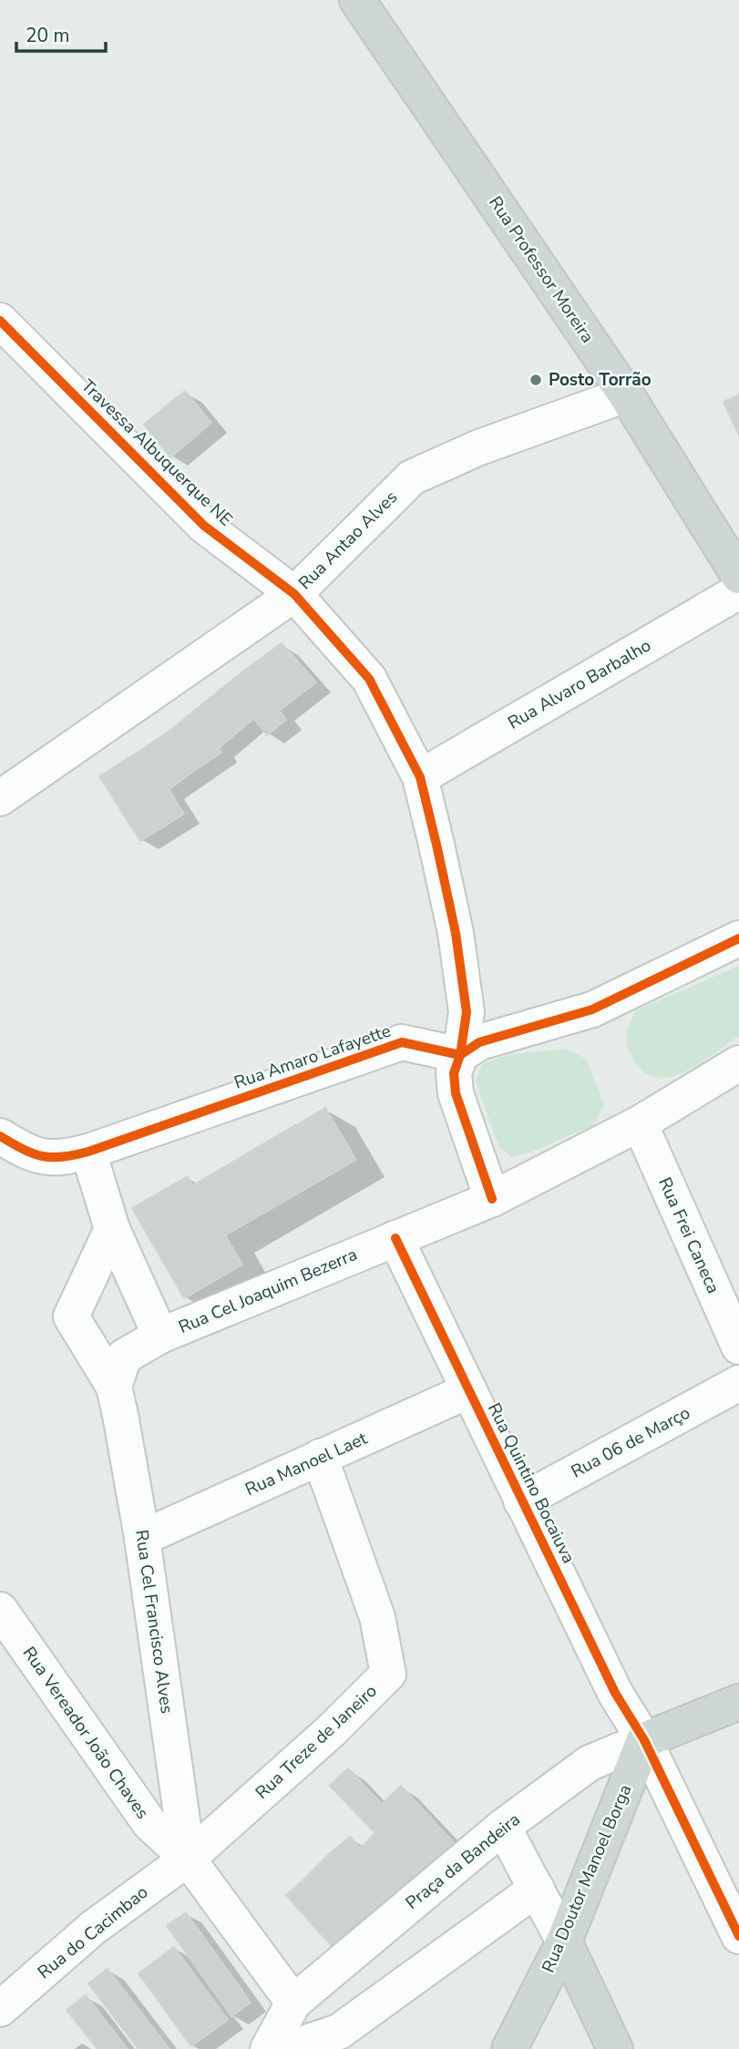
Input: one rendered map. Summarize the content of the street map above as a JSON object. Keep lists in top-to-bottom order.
{
  "streets": {
    "main road": ["Rua Professor Moreira", "Rua Doutor Manoel Borga"],
    "street": [
      "Travessa Albuquerque NE",
      "Rua Antao Alves",
      "Rua Alvaro Barbalho",
      "Rua Amaro Lafayette",
      "Rua Frei Caneca",
      "Rua Cel Joaquim Bezerra",
      "Rua 06 de Março",
      "Rua Manoel Laet",
      "Rua Quintino Bocaiuva",
      "Rua Cel Francisco Alves",
      "Rua Vereador João Chaves",
      "Rua Treze de Janeiro",
      "Praça da Bandeira",
      "Rua do Cacimbao"
    ]
  },
  "crossings": [
    ["Rua Professor Moreira", "Rua Antao Alves"],
    ["Travessa Albuquerque NE", "Rua Antao Alves"],
    ["Travessa Albuquerque NE", "Rua Alvaro Barbalho"],
    ["Travessa Albuquerque NE", "Rua Amaro Lafayette"],
    ["Travessa Albuquerque NE", "Rua Cel Joaquim Bezerra"],
    ["Rua Cel Joaquim Bezerra", "Rua Quintino Bocaiuva"],
    ["Rua Cel Joaquim Bezerra", "Rua Cel Francisco Alves"],
    ["Rua 06 de Março", "Rua Quintino Bocaiuva"],
    ["Rua Manoel Laet", "Rua Quintino Bocaiuva"],
    ["Rua Manoel Laet", "Rua Cel Francisco Alves"],
    ["Rua Manoel Laet", "Rua Treze de Janeiro"],
    ["Rua Quintino Bocaiuva", "Praça da Bandeira"],
    ["Rua Quintino Bocaiuva", "Rua Doutor Manoel Borga"],
    ["Rua Cel Francisco Alves", "Rua Vereador João Chaves"],
    ["Rua Cel Francisco Alves", "Rua Treze de Janeiro"],
    ["Rua Cel Francisco Alves", "Rua do Cacimbao"],
    ["Rua Vereador João Chaves", "Rua Treze de Janeiro"],
    ["Rua Vereador João Chaves", "Praça da Bandeira"],
    ["Rua Vereador João Chaves", "Rua do Cacimbao"],
    ["Rua Treze de Janeiro", "Rua do Cacimbao"],
    ["Praça da Bandeira", "Rua Doutor Manoel Borga"]
  ],
  "places": ["Posto Torrão"],
  "scale_bar": "20 m"
}
